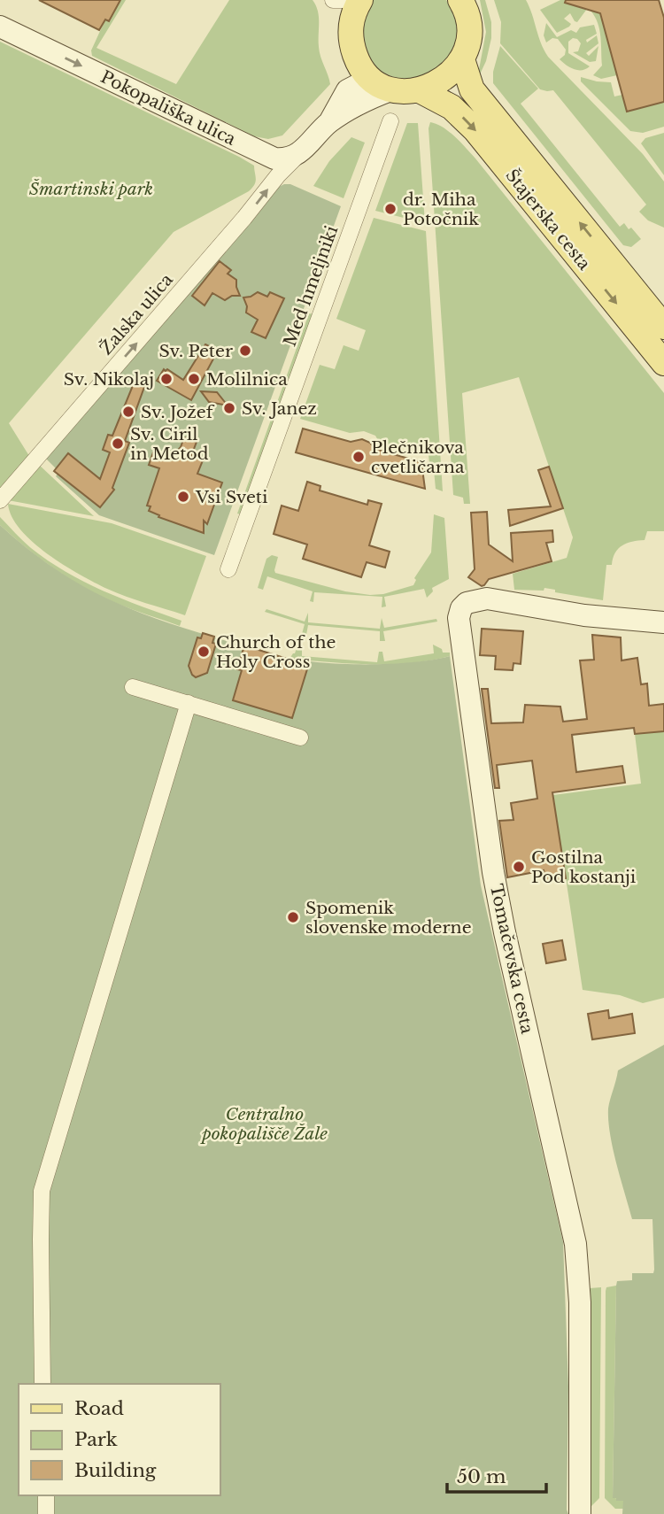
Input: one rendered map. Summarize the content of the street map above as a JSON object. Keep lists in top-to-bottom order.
{
  "streets": {
    "main road": ["Štajerska cesta"],
    "street": [
      "Pokopališka ulica",
      "Med hmeljniki",
      "Žalska ulica",
      "Tomačevska cesta"
    ]
  },
  "crossings": [
    ["Pokopališka ulica", "Žalska ulica"]
  ],
  "one_way": ["Pokopališka ulica", "Žalska ulica"],
  "parks": ["Šmartinski park", "Centralno pokopališče Žale"],
  "places": [
    "dr. Miha Potočnik",
    "Sv. Peter",
    "Sv. Nikolaj",
    "Molilnica",
    "Sv. Janez",
    "Sv. Jožef",
    "Sv. Ciril in Metod",
    "Plečnikova cvetličarna",
    "Vsi Sveti",
    "Church of the Holy Cross",
    "Gostilna Pod kostanji",
    "Spomenik slovenske moderne"
  ],
  "legend": ["Road", "Park", "Building"],
  "scale_bar": "50 m"
}
